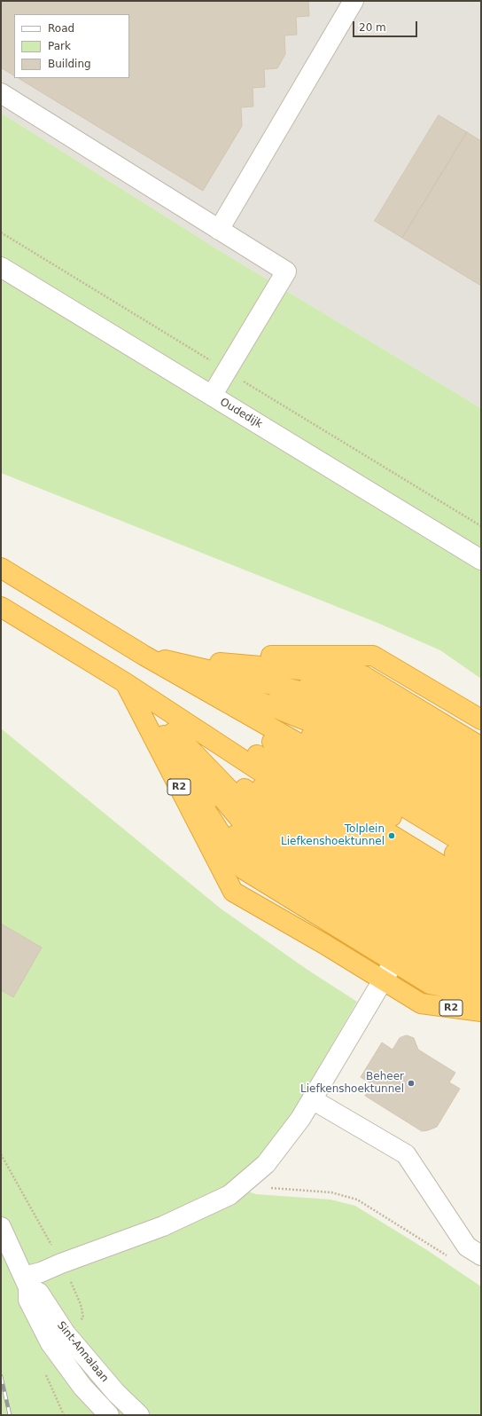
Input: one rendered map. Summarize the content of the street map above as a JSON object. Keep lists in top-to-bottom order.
{
  "streets": {
    "highway": ["R2"],
    "street": ["Oudedijk", "Sint-Annalaan"]
  },
  "places": ["Tolplein Liefkenshoektunnel", "Beheer Liefkenshoektunnel"],
  "legend": ["Road", "Park", "Building"],
  "scale_bar": "20 m"
}
